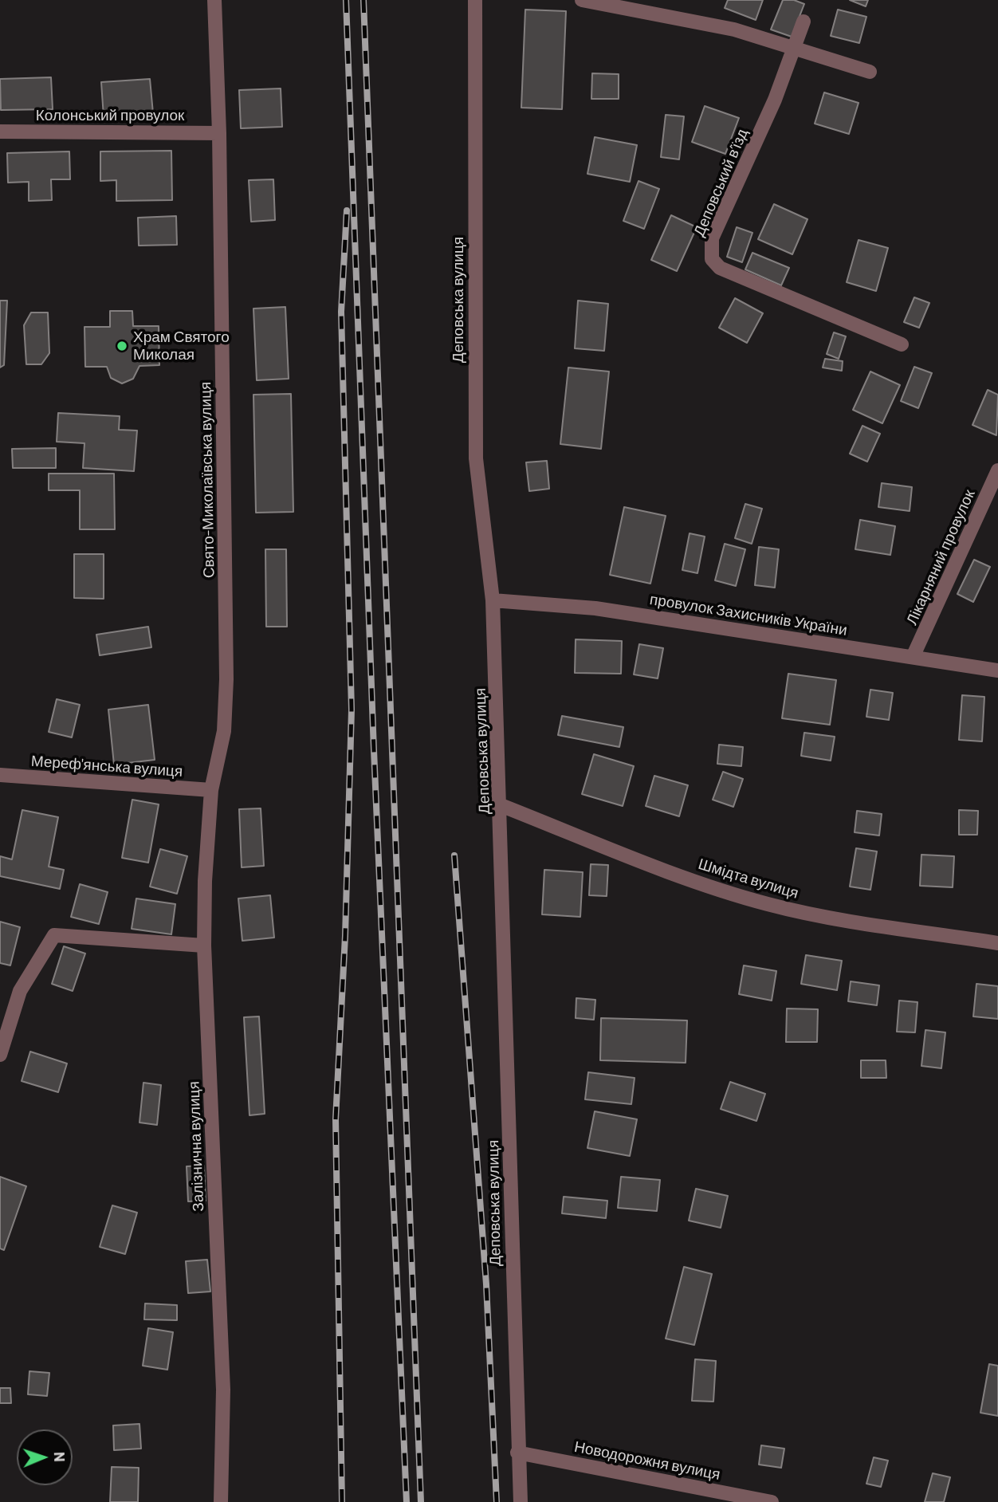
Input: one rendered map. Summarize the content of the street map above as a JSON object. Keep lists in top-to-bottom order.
{
  "streets": {
    "street": [
      "Колонський провулок",
      "Деповський в’їзд",
      "Деповська вулиця",
      "Свято-Миколаївська вулиця",
      "Лікарняний провулок",
      "провулок Захисників України",
      "Мереф'янська вулиця",
      "Шмідта вулиця",
      "Залізнична вулиця",
      "Новодорожня вулиця"
    ]
  },
  "crossings": [
    ["Колонський провулок", "Свято-Миколаївська вулиця"],
    ["Деповська вулиця", "провулок Захисників України"],
    ["Деповська вулиця", "Шмідта вулиця"],
    ["Деповська вулиця", "Новодорожня вулиця"],
    ["Свято-Миколаївська вулиця", "Мереф'янська вулиця"],
    ["Свято-Миколаївська вулиця", "Залізнична вулиця"],
    ["Лікарняний провулок", "провулок Захисників України"],
    ["Мереф'янська вулиця", "Залізнична вулиця"]
  ],
  "places": ["Храм Святого Миколая"],
  "north": "right"
}
